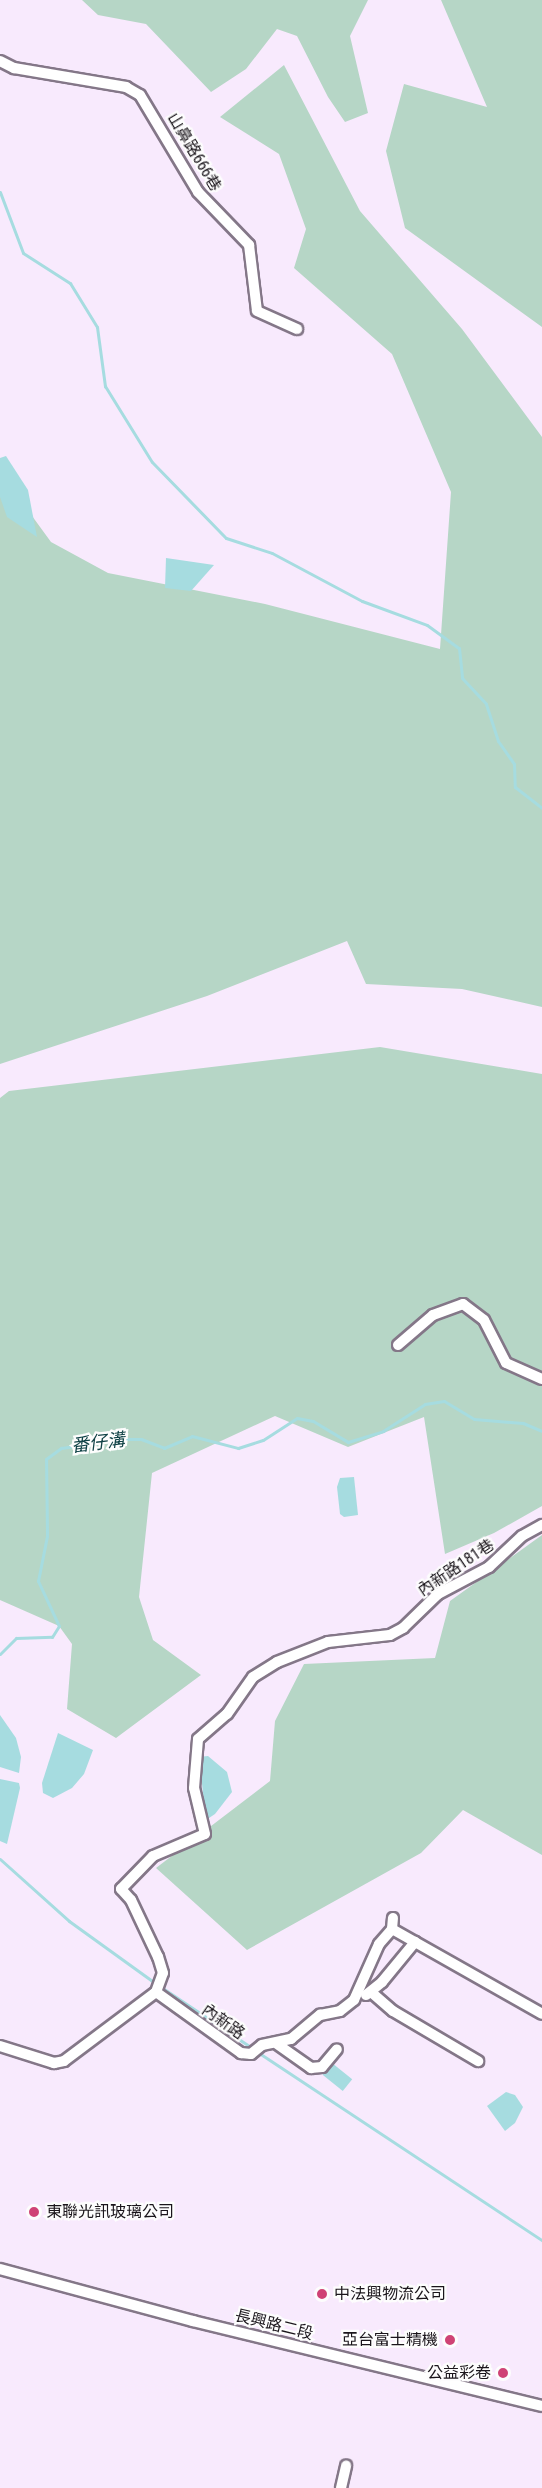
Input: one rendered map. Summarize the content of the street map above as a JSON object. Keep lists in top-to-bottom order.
{
  "streets": {
    "street": [
      "山鼻路666巷",
      "內新路181巷",
      "內新路",
      "長興路二段"
    ]
  },
  "crossings": [
    ["內新路181巷", "內新路"]
  ],
  "water": ["番仔溝"],
  "places": [
    "東聯光訊玻璃公司",
    "中法興物流公司",
    "亞台富士精機",
    "公益彩卷"
  ]
}
